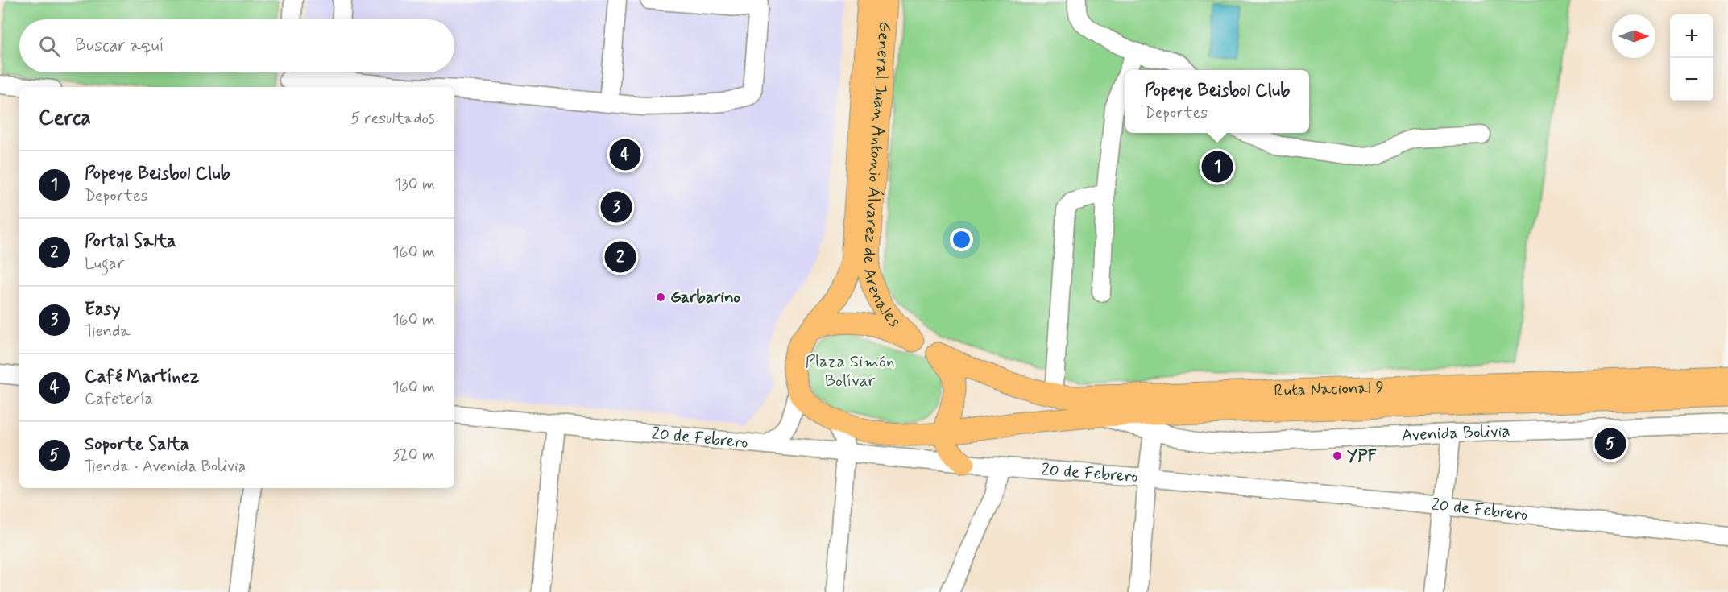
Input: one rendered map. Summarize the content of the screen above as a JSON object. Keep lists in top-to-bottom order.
{
  "streets": {
    "main road": ["General Juan Antonio Álvarez de Arenales", "Ruta Nacional 9"],
    "street": ["Avenida Bolivia", "20 de Febrero"]
  },
  "crossings": [
    ["General Juan Antonio Álvarez de Arenales", "Ruta Nacional 9"],
    ["General Juan Antonio Álvarez de Arenales", "20 de Febrero"],
    ["Ruta Nacional 9", "Avenida Bolivia"]
  ],
  "parks": ["Plaza Simón Bolívar"],
  "places": ["Garbarino", "YPF"],
  "north": "right",
  "page": {
    "map_buttons": ["+", "−"],
    "search": "Buscar aquí",
    "popup": ["Popeye Beisbol Club", "Deportes"],
    "heading": ["Cerca", "5 resultados"],
    "pins": [
      "4",
      "1",
      "3",
      "2",
      "5"
    ],
    "list": [
      {
        "mark": "1",
        "name": "Popeye Beisbol Club",
        "note": "Deportes",
        "value": "130 m"
      },
      {
        "mark": "2",
        "name": "Portal Salta",
        "note": "Lugar",
        "value": "160 m"
      },
      {
        "mark": "3",
        "name": "Easy",
        "note": "Tienda",
        "value": "160 m"
      },
      {
        "mark": "4",
        "name": "Café Martínez",
        "note": "Cafetería",
        "value": "160 m"
      },
      {
        "mark": "5",
        "name": "Soporte Salta",
        "note": "Tienda · Avenida Bolivia",
        "value": "320 m"
      }
    ]
  }
}
